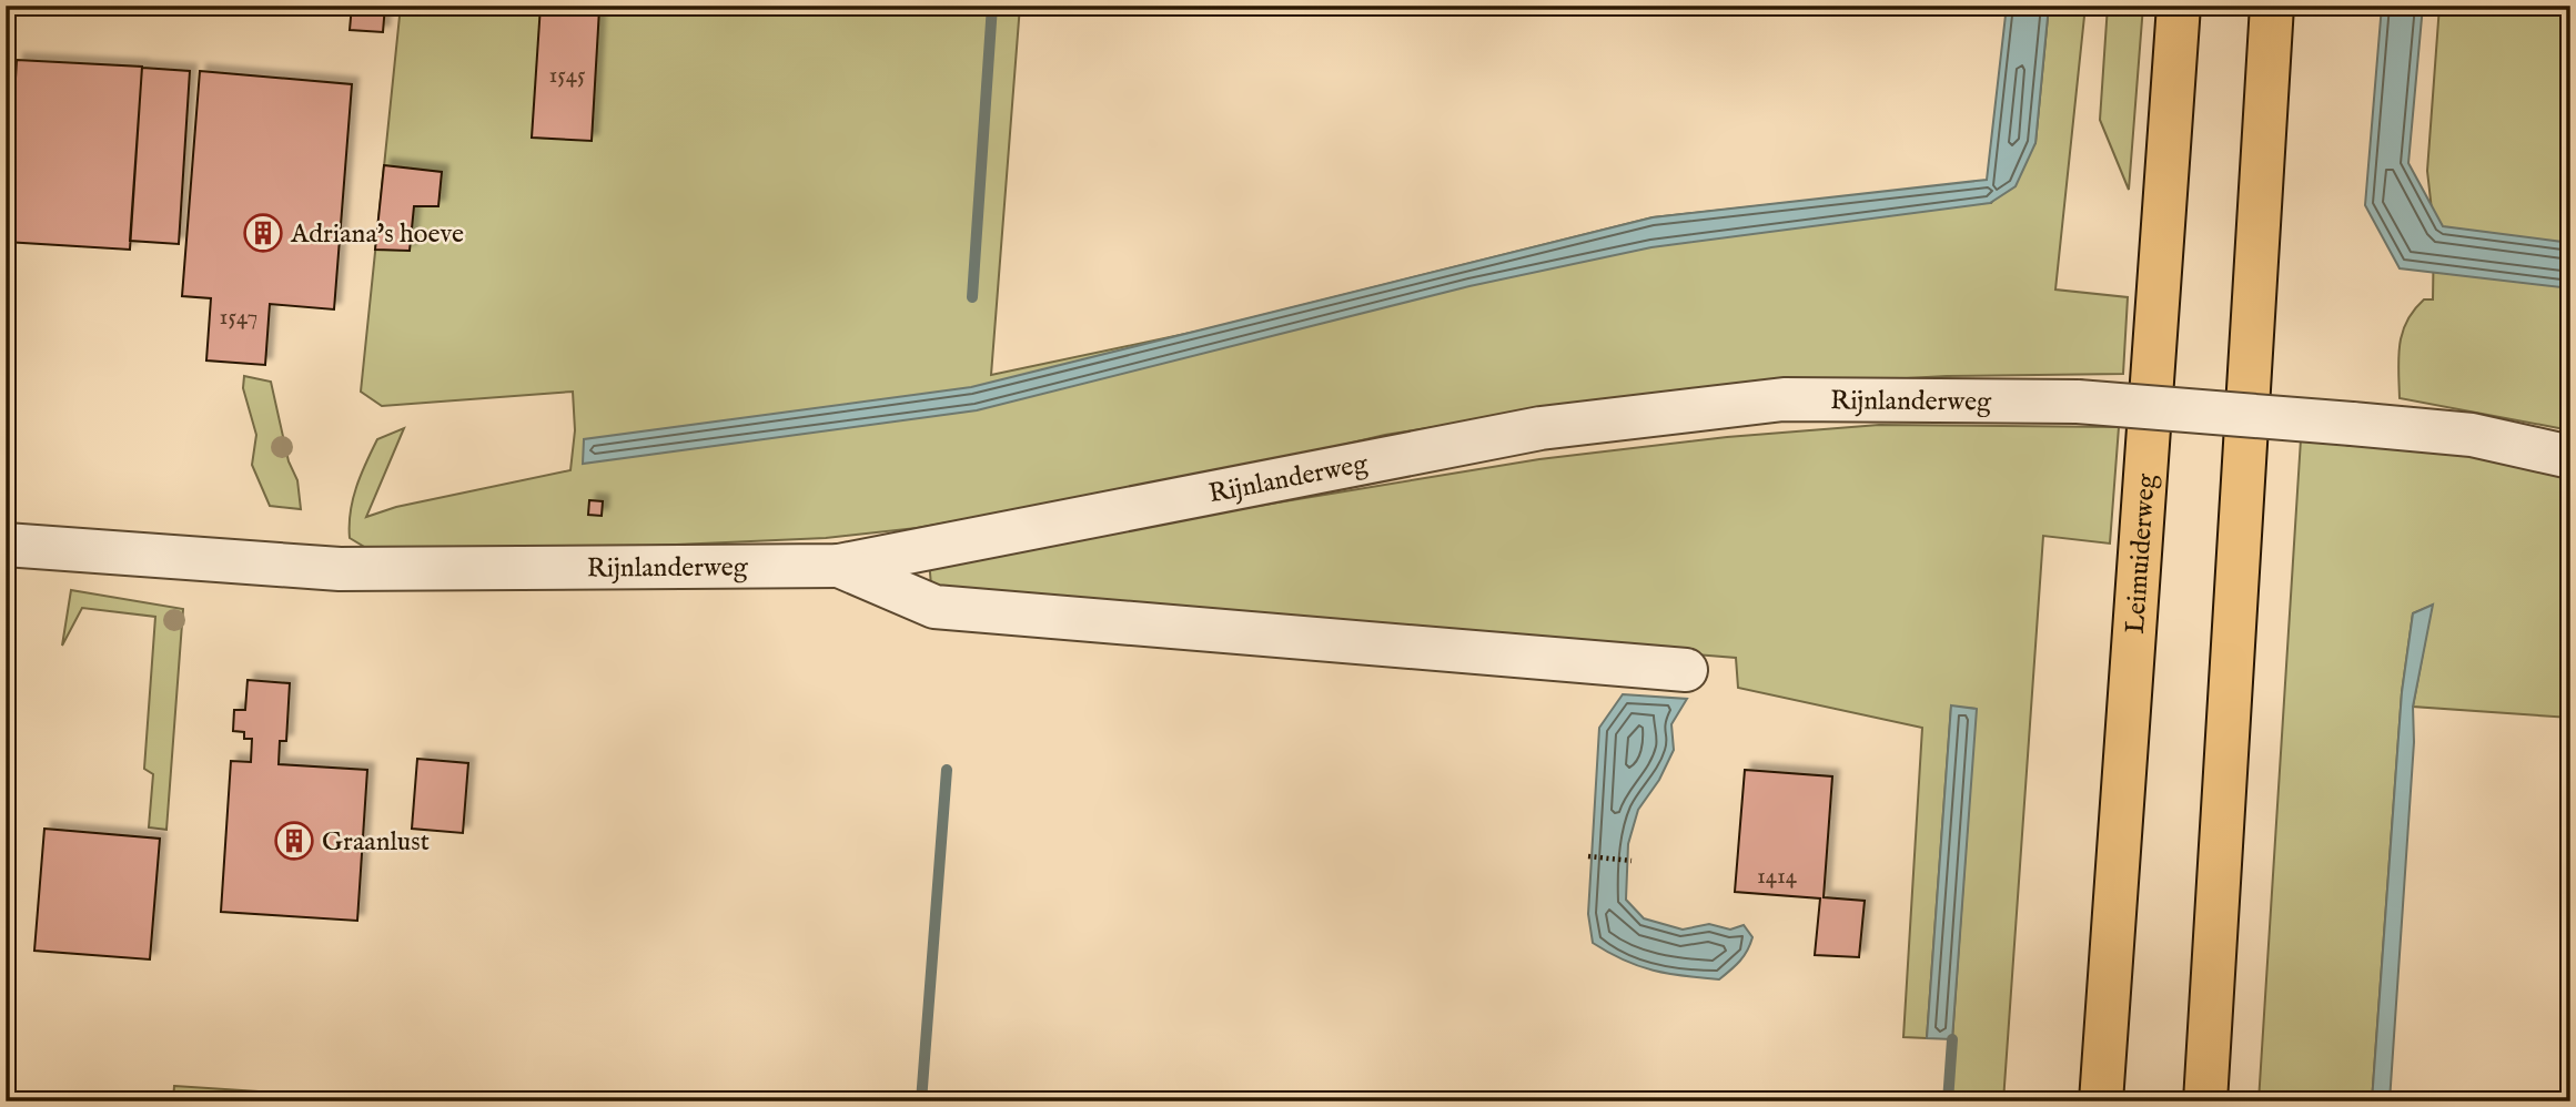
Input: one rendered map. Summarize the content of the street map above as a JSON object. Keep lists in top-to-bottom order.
{
  "streets": {
    "main road": ["Leimuiderweg"],
    "street": ["Rijnlanderweg"]
  },
  "places": {
    "building": ["Adriana's hoeve", "Graanlust"]
  },
  "house_numbers": ["1545", "1547", "1414"]
}
